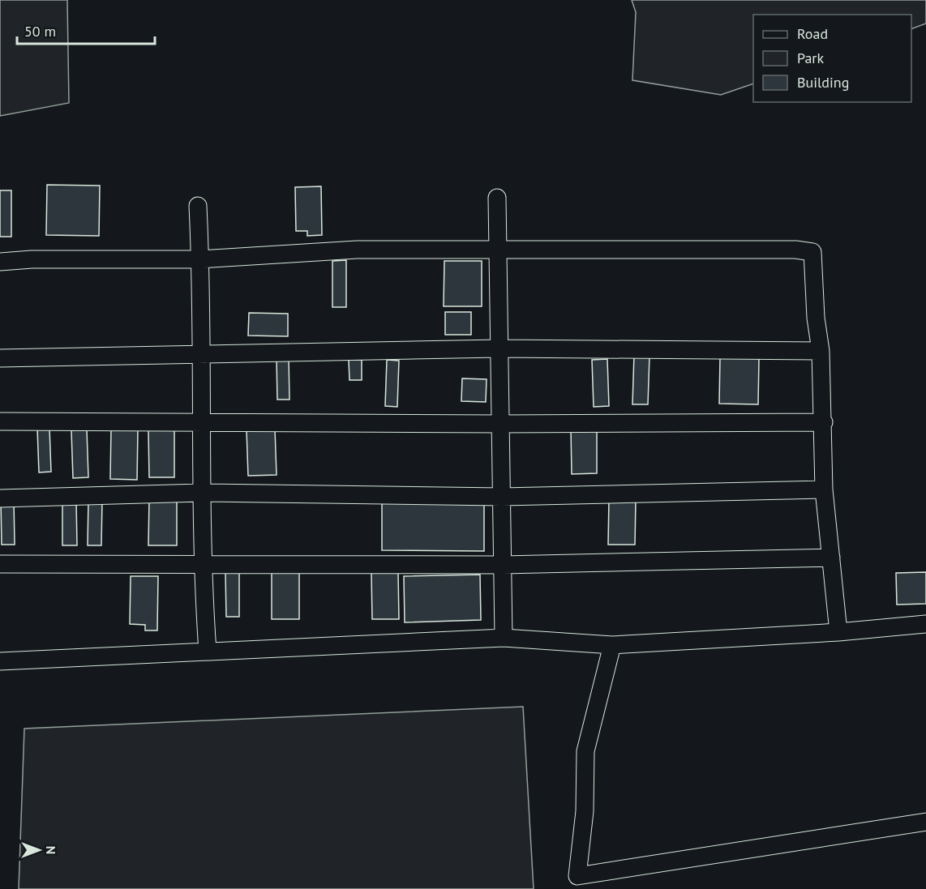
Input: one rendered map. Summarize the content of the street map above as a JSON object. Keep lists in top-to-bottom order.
{
  "legend": ["Road", "Park", "Building"],
  "scale_bar": "50 m",
  "north": "right"
}
